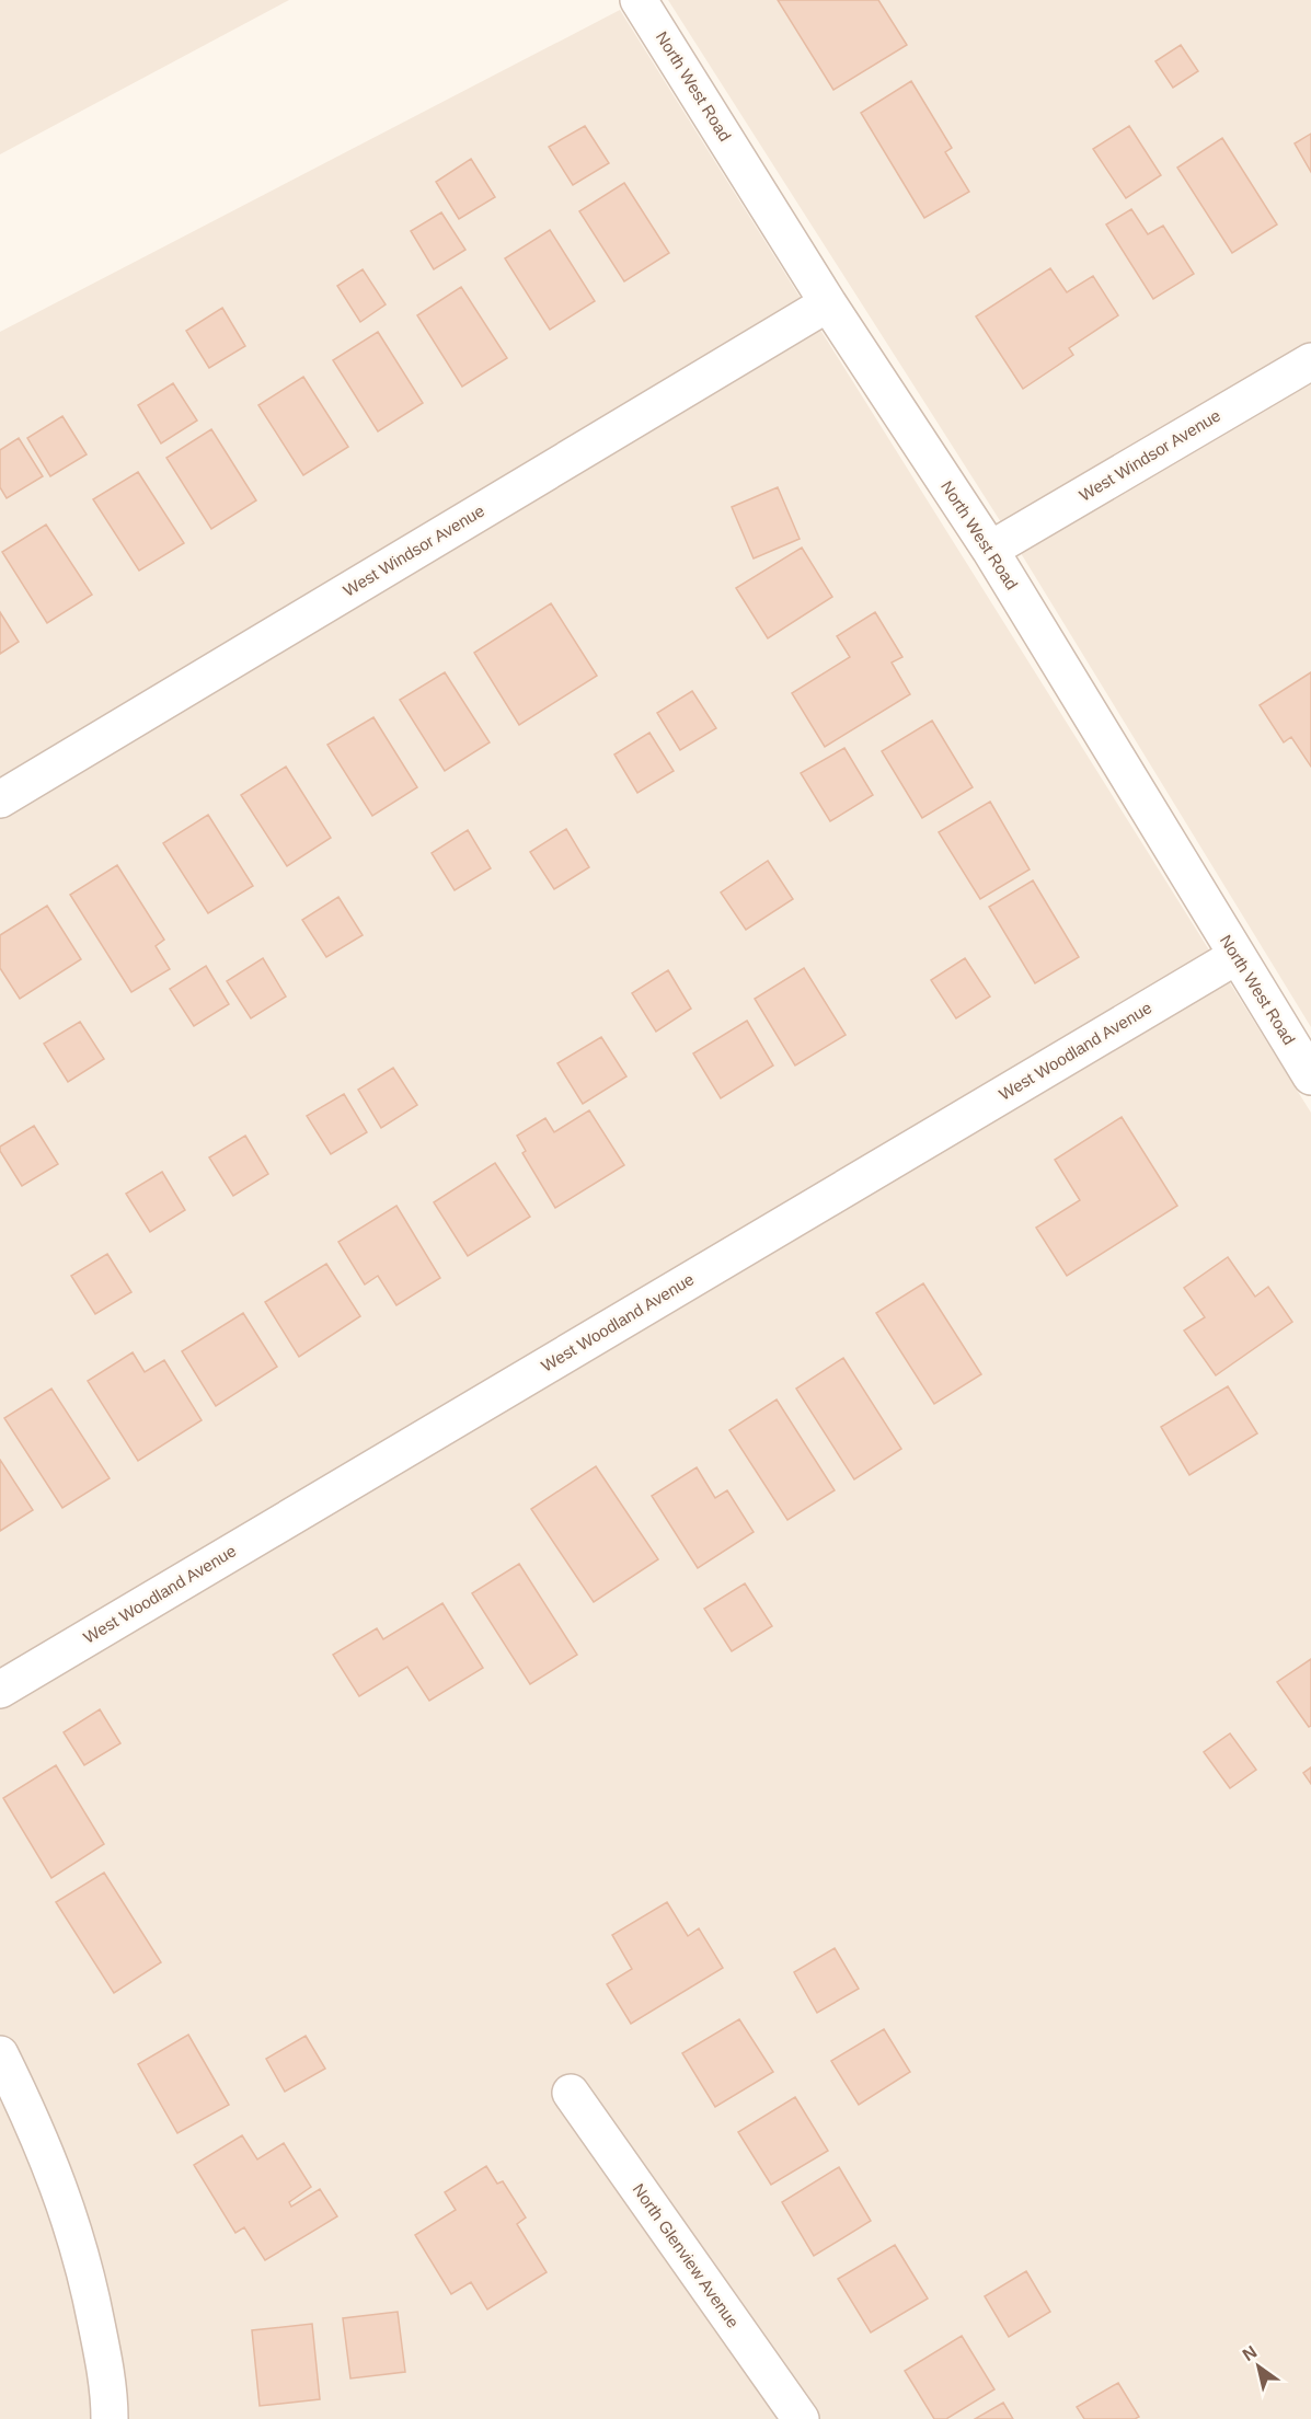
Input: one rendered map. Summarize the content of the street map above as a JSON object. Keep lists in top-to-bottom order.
{
  "streets": {
    "street": [
      "North West Road",
      "West Windsor Avenue",
      "West Woodland Avenue",
      "North Glenview Avenue"
    ]
  },
  "crossings": [
    ["North West Road", "West Windsor Avenue"],
    ["North West Road", "West Woodland Avenue"]
  ],
  "north": "top left"
}
